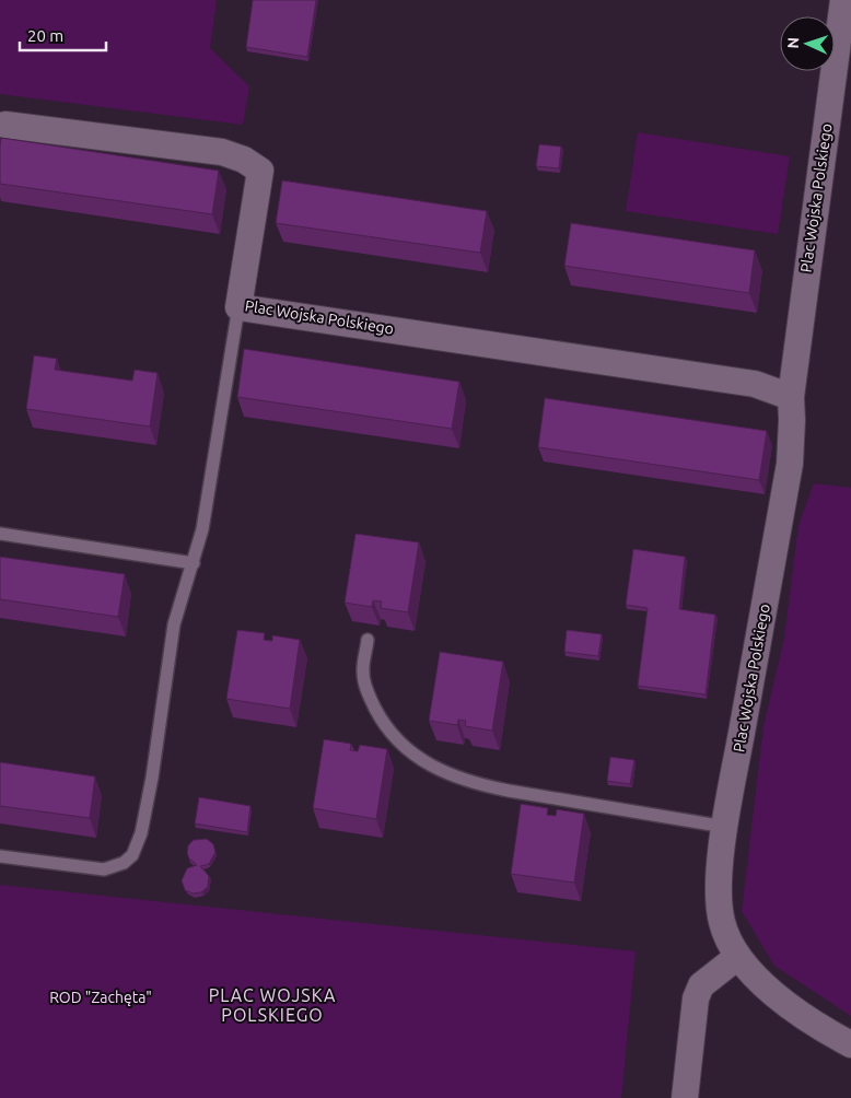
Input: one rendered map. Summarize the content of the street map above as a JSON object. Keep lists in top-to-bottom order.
{
  "streets": {
    "street": ["Plac Wojska Polskiego"]
  },
  "districts": ["PLAC WOJSKA POLSKIEGO"],
  "parks": ["ROD \"Zachęta\""],
  "scale_bar": "20 m",
  "north": "left"
}
